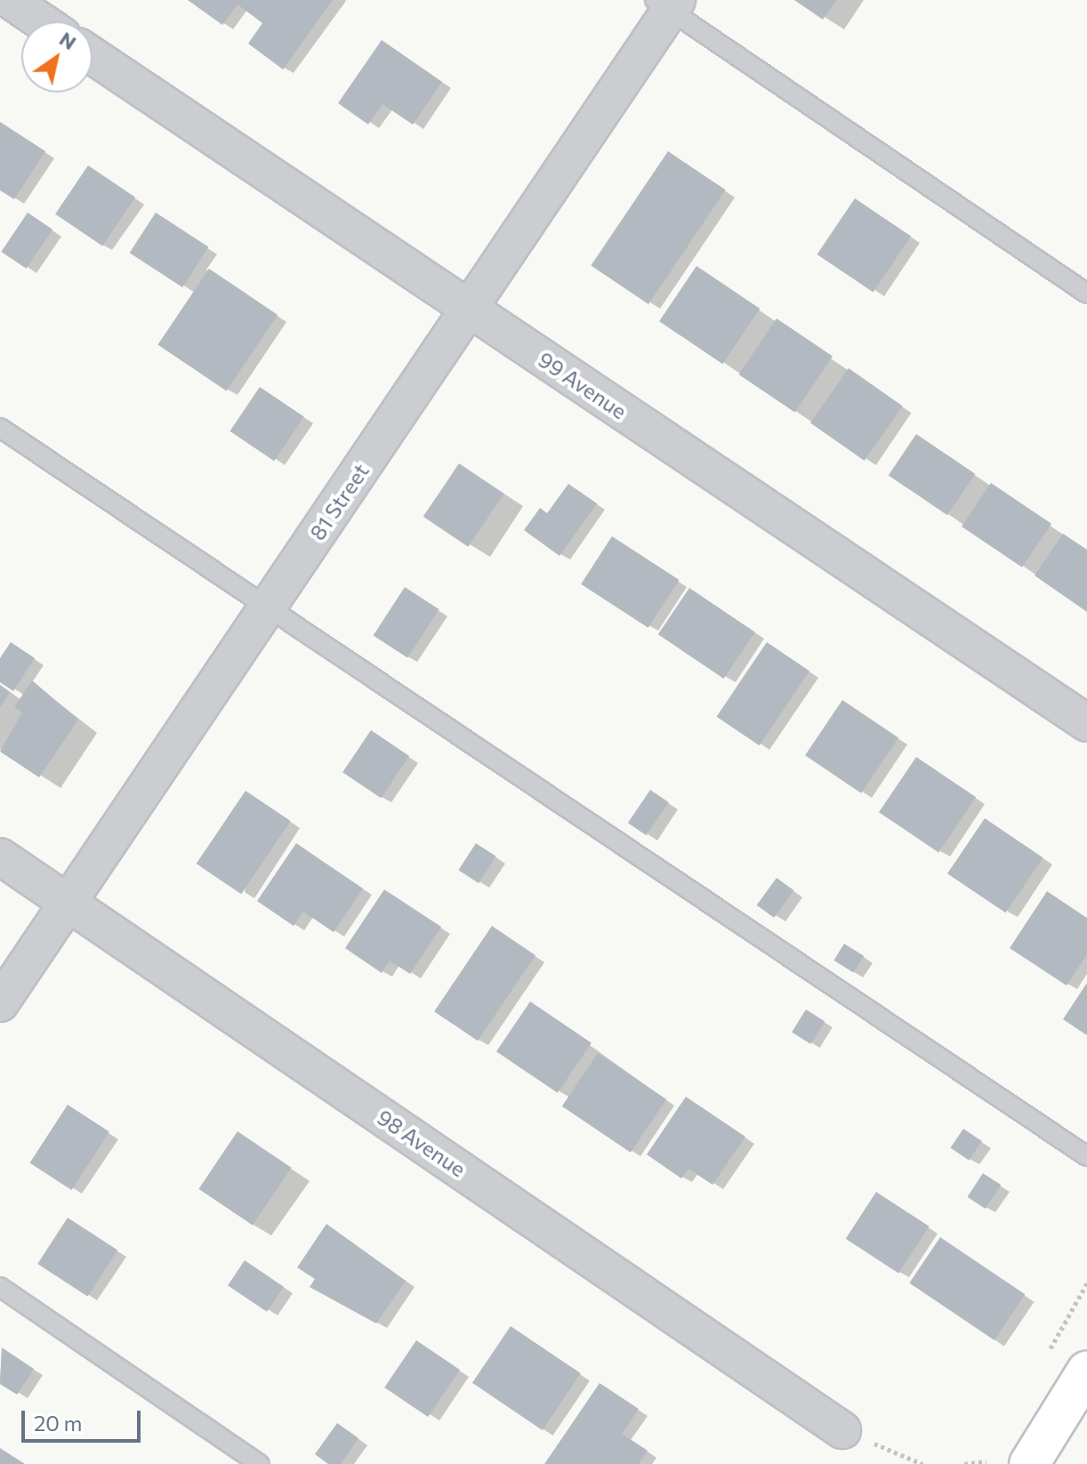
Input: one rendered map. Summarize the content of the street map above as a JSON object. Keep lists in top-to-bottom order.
{
  "streets": {
    "street": ["99 Avenue", "81 Street", "98 Avenue"]
  },
  "crossings": [
    ["99 Avenue", "81 Street"],
    ["81 Street", "98 Avenue"]
  ],
  "scale_bar": "20 m",
  "north": "top right"
}
